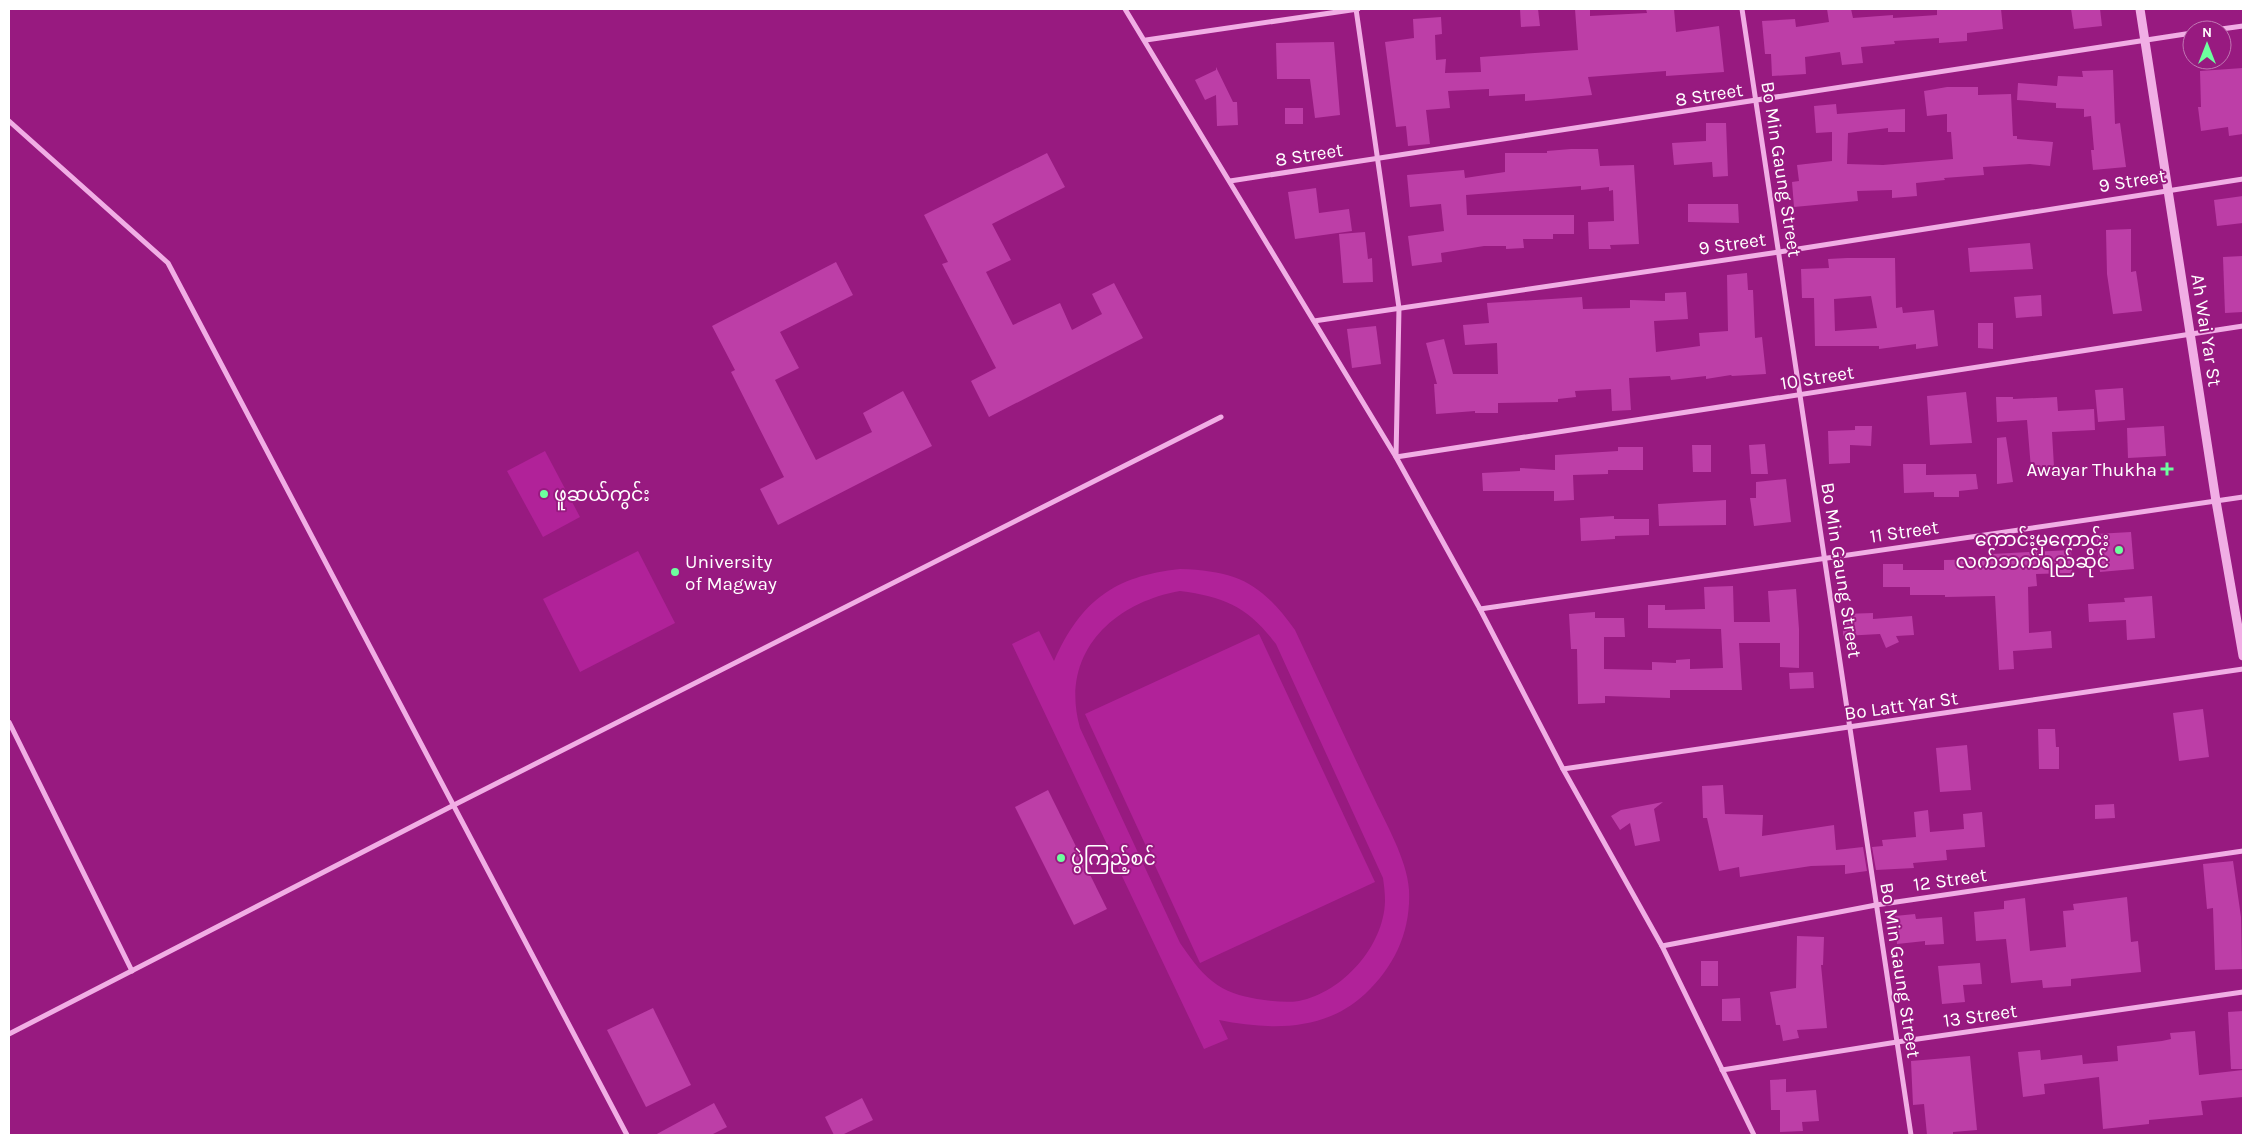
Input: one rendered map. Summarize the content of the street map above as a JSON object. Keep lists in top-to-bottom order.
{
  "streets": {
    "street": [
      "8 Street",
      "Bo Min Gaung Street",
      "9 Street",
      "Ah Wai Yar St",
      "10 Street",
      "11 Street",
      "Bo Latt Yar St",
      "12 Street",
      "13 Street"
    ]
  },
  "crossings": [
    ["8 Street", "Bo Min Gaung Street"],
    ["8 Street", "Ah Wai Yar St"],
    ["Bo Min Gaung Street", "9 Street"],
    ["Bo Min Gaung Street", "10 Street"],
    ["Bo Min Gaung Street", "11 Street"],
    ["Bo Min Gaung Street", "Bo Latt Yar St"],
    ["Bo Min Gaung Street", "12 Street"],
    ["Bo Min Gaung Street", "13 Street"],
    ["9 Street", "Ah Wai Yar St"],
    ["Ah Wai Yar St", "10 Street"],
    ["Ah Wai Yar St", "11 Street"]
  ],
  "places": {
    "health": ["Awayar Thukha"],
    "other": [
      "ဖူဆယ်ကွင်း",
      "ကောင်းမှကောင်း လက်ဘက်ရည်ဆိုင်",
      "University of Magway",
      "ပွဲကြည့်စင်"
    ]
  },
  "north": "top"
}
